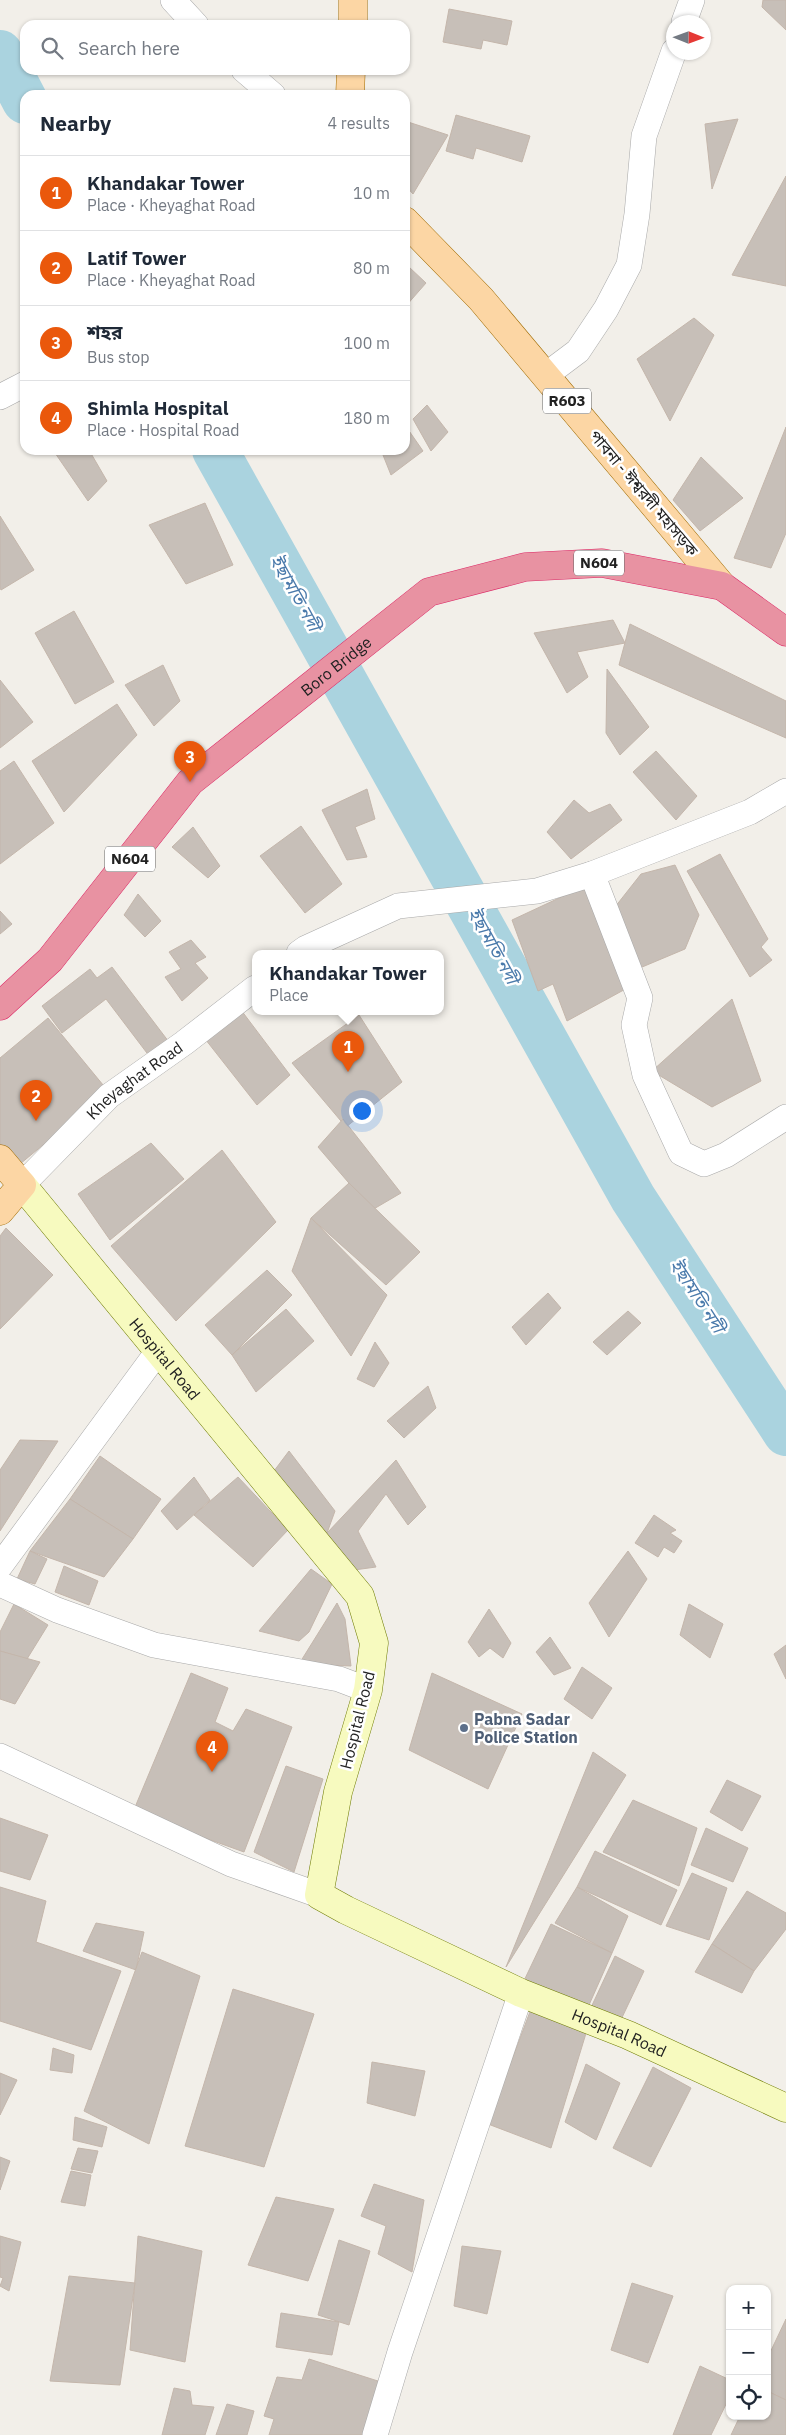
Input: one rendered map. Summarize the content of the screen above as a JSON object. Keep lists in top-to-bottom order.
{
  "streets": {
    "highway": ["N604", "Boro Bridge"],
    "main road": ["R603", "পাবনা - ঈশ্বরদী মহাসড়ক", "Hospital Road"],
    "street": ["Kheyaghat Road"]
  },
  "crossings": [
    ["পাবনা - ঈশ্বরদী মহাসড়ক", "N604"],
    ["পাবনা - ঈশ্বরদী মহাসড়ক", "Boro Bridge"],
    ["N604", "Boro Bridge"],
    ["Kheyaghat Road", "Hospital Road"]
  ],
  "water": ["ইছামতি নদী"],
  "places": ["Pabna Sadar Police Station"],
  "north": "right",
  "page": {
    "search": "Search here",
    "heading": ["Nearby", "4 results"],
    "list": [
      {
        "mark": "1",
        "name": "Khandakar Tower",
        "note": "Place · Kheyaghat Road",
        "value": "10 m"
      },
      {
        "mark": "2",
        "name": "Latif Tower",
        "note": "Place · Kheyaghat Road",
        "value": "80 m"
      },
      {
        "mark": "3",
        "name": "শহর",
        "note": "Bus stop",
        "value": "100 m"
      },
      {
        "mark": "4",
        "name": "Shimla Hospital",
        "note": "Place · Hospital Road",
        "value": "180 m"
      }
    ],
    "pins": [
      "3",
      "1",
      "2",
      "4"
    ],
    "popup": ["Khandakar Tower", "Place"],
    "map_buttons": ["+", "−"]
  }
}
